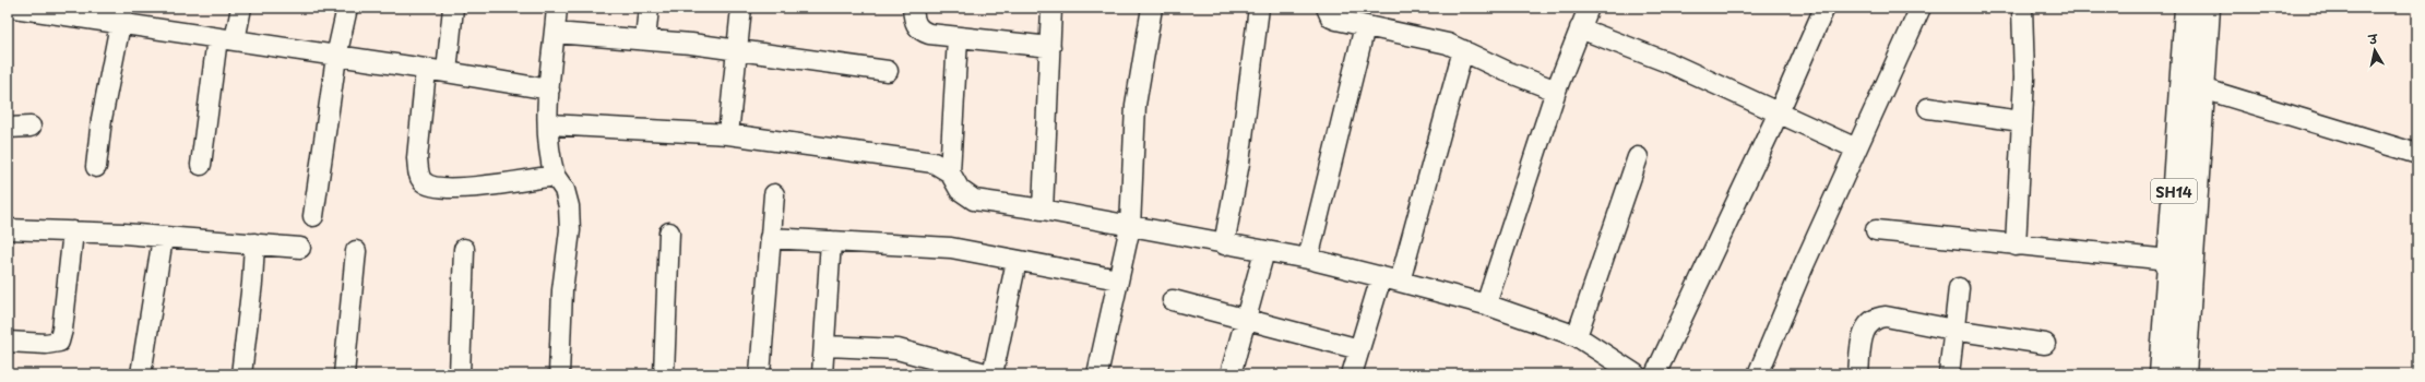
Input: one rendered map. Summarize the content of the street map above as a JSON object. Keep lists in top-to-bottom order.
{
  "streets": {
    "main road": ["SH14"]
  },
  "north": "top"
}
